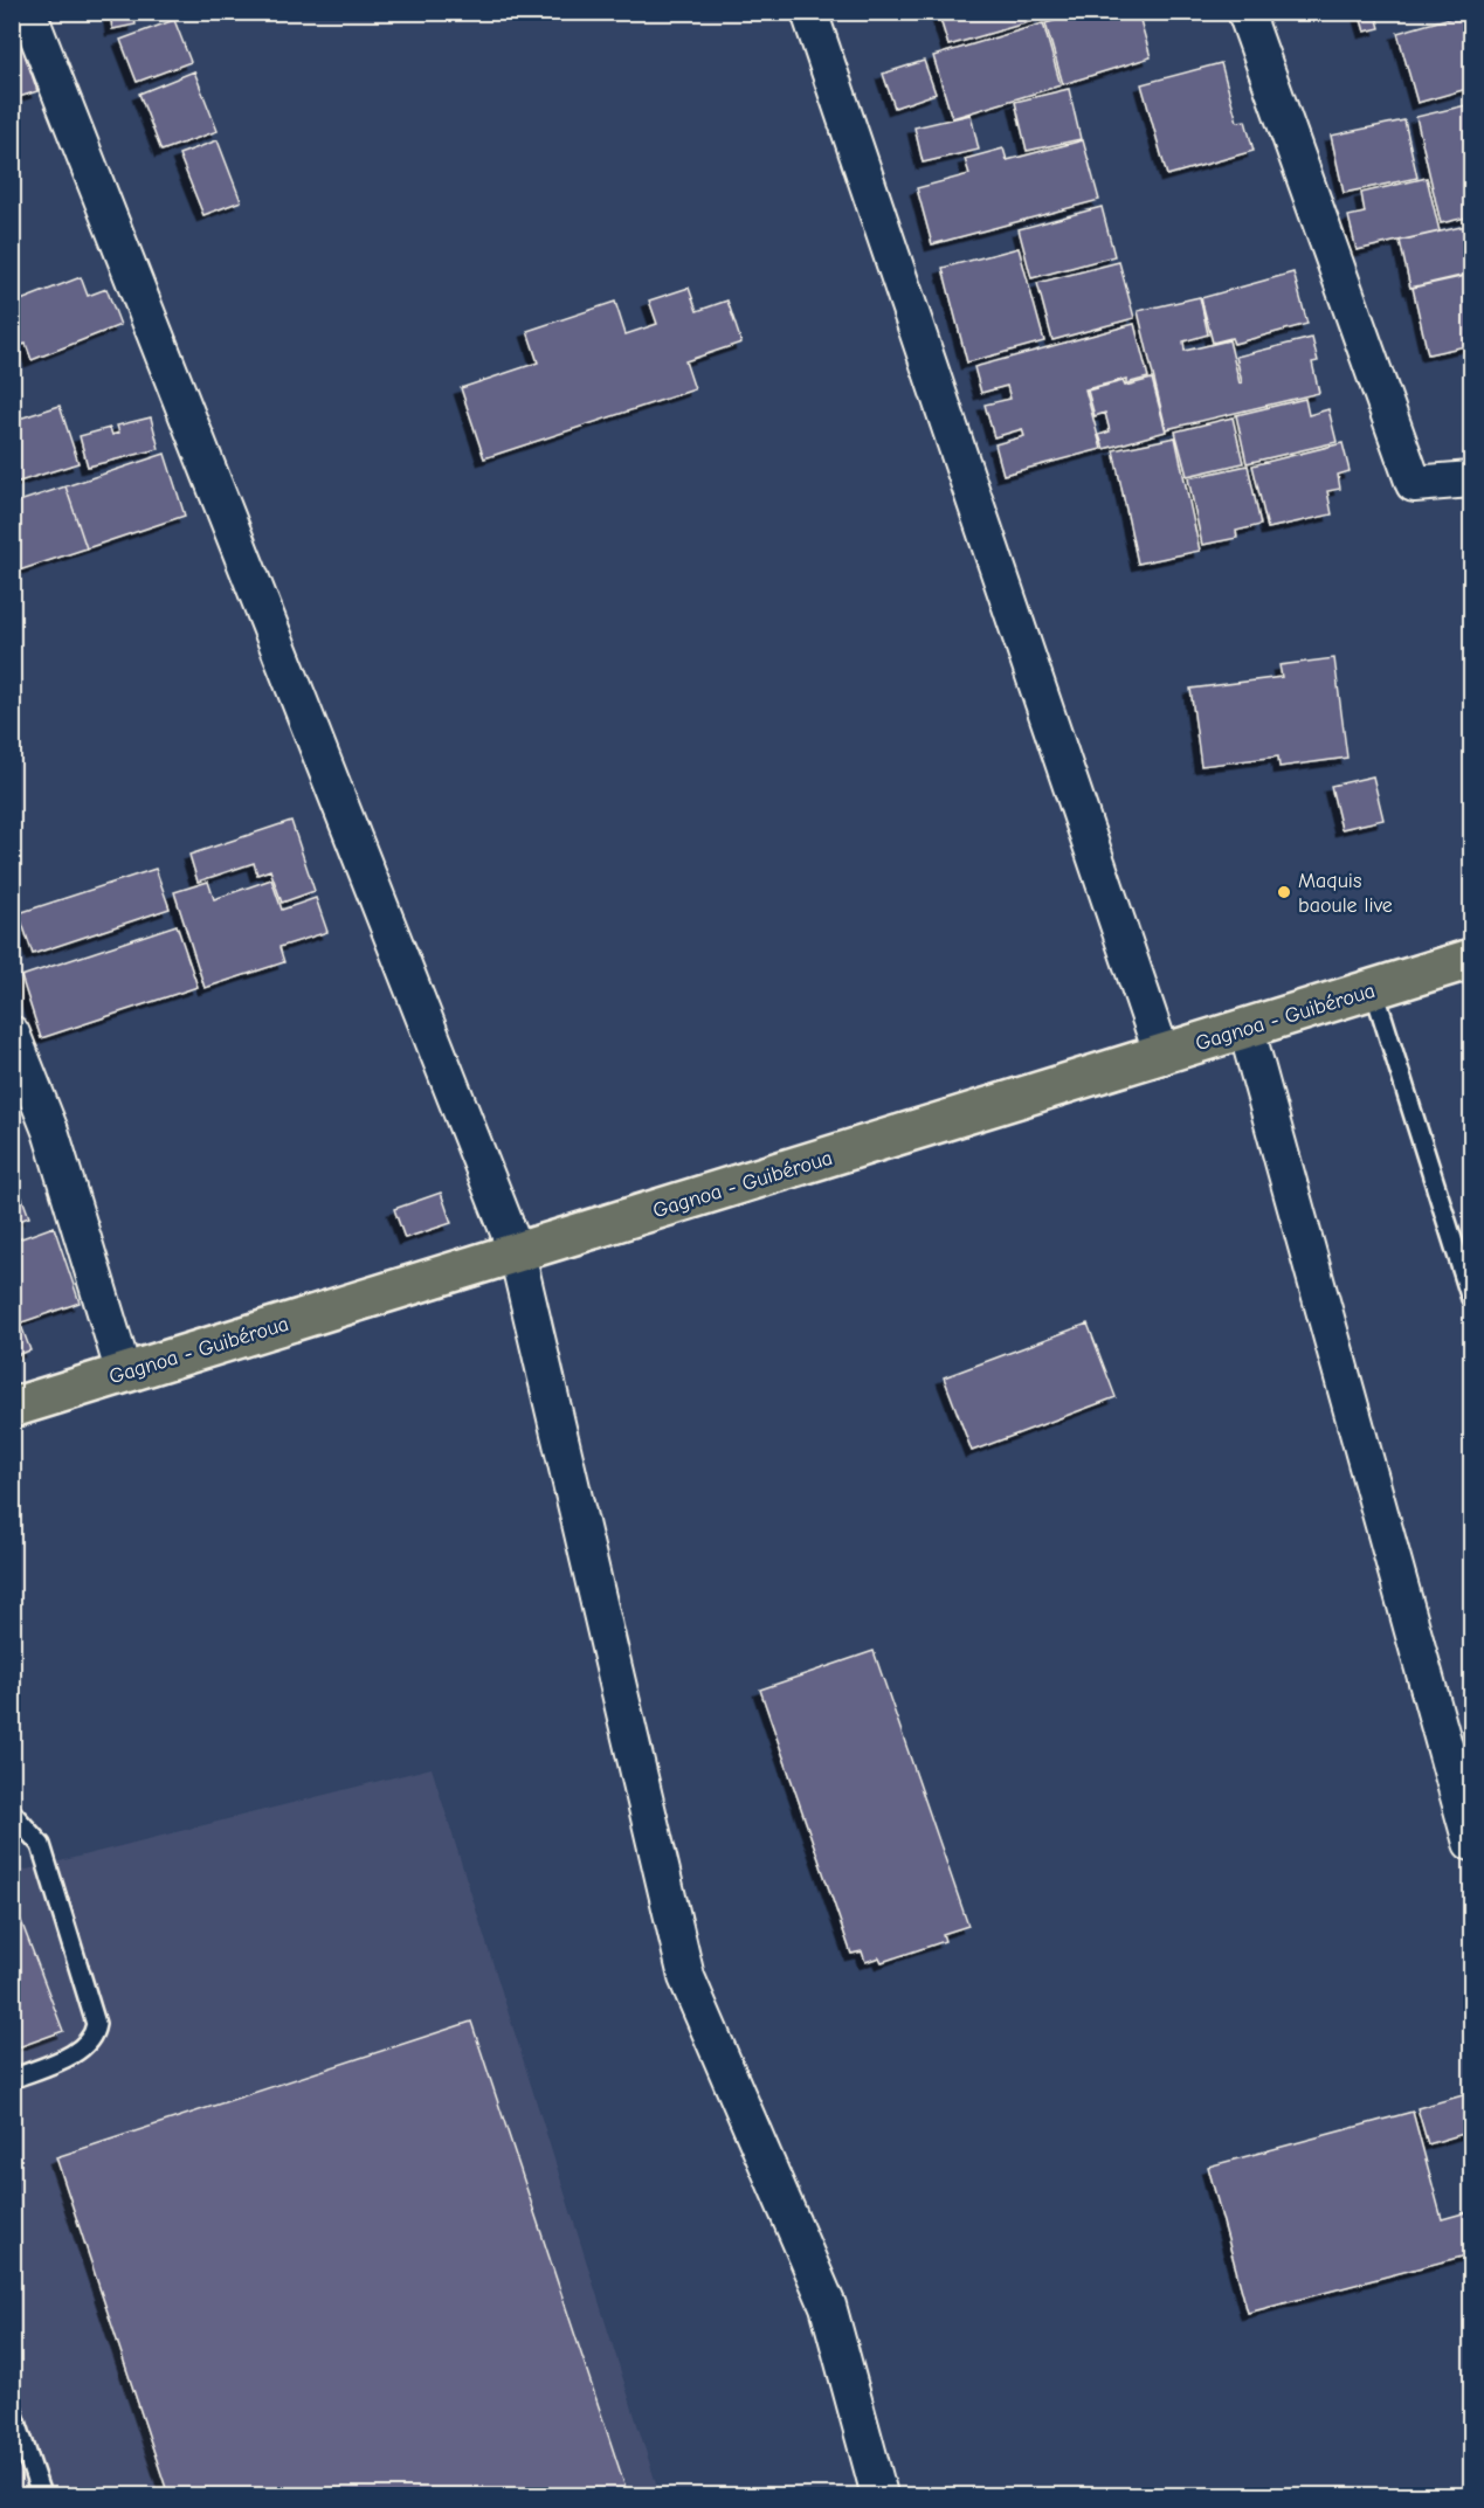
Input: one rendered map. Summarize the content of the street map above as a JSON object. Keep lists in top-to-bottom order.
{
  "streets": {
    "main road": ["Gagnoa - Guibéroua"]
  },
  "places": ["Maquis baoule live"]
}
